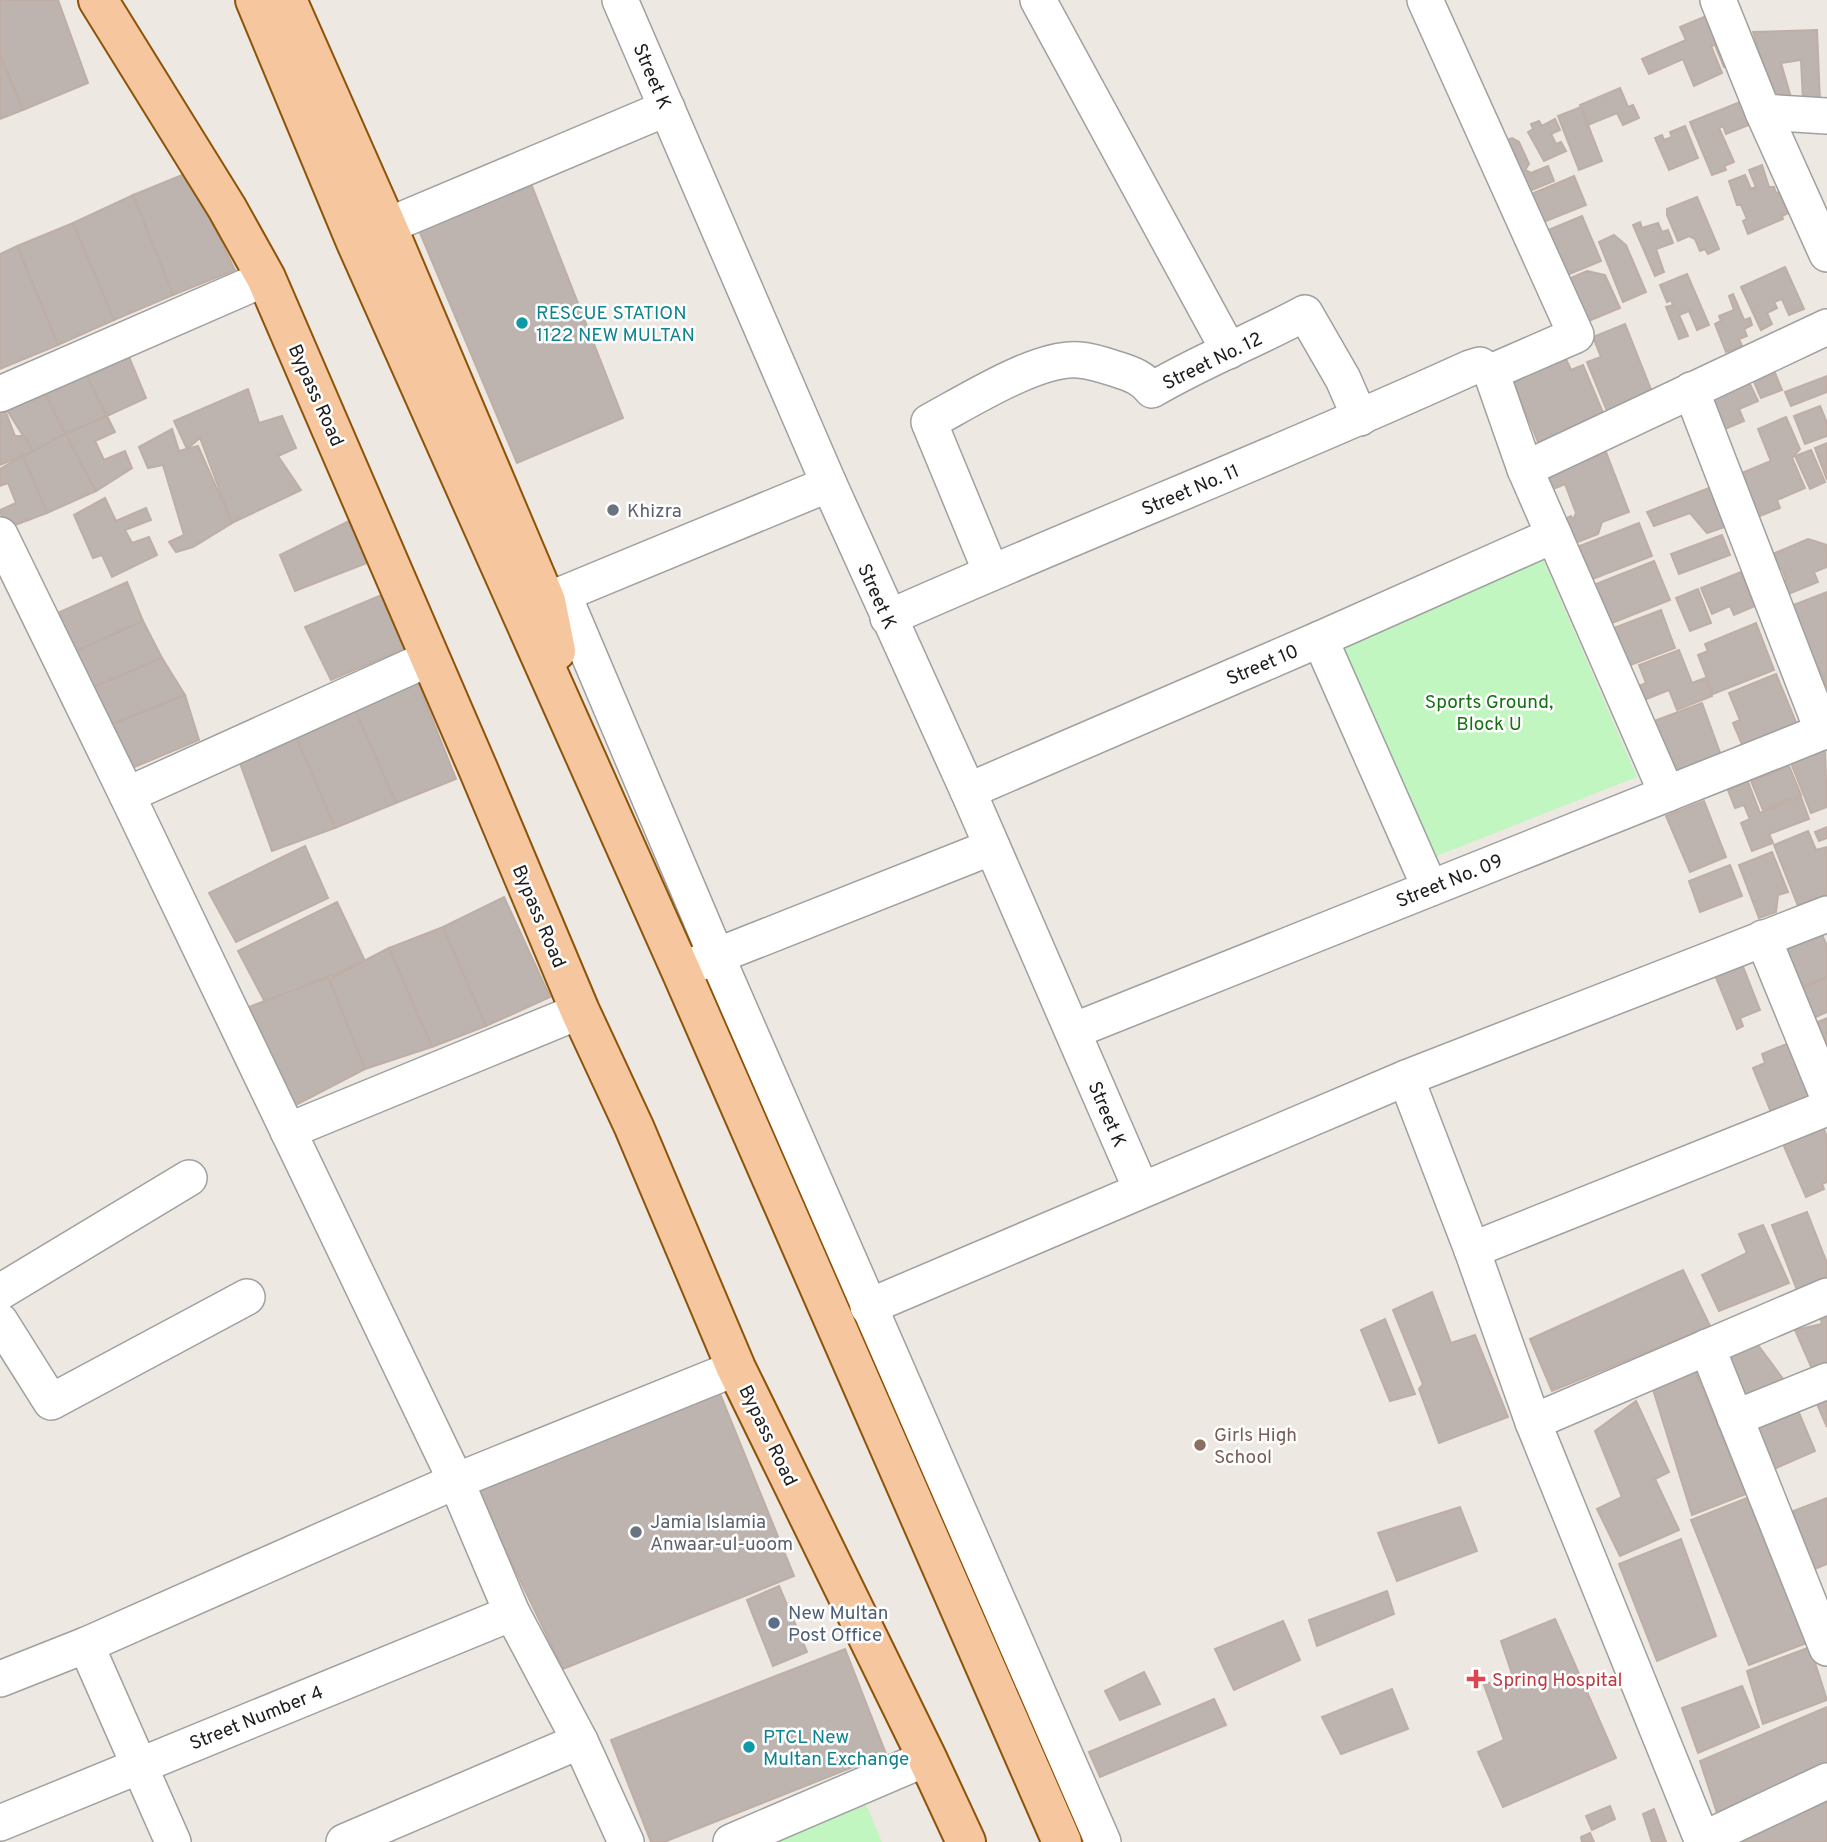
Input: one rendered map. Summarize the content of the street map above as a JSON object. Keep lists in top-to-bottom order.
{
  "streets": {
    "main road": ["Bypass Road"],
    "street": [
      "Street K",
      "Street No. 12",
      "Street No. 11",
      "Street 10",
      "Street No. 09",
      "Street Number 4"
    ]
  },
  "crossings": [
    ["Street K", "Street No. 11"],
    ["Street K", "Street 10"],
    ["Street K", "Street No. 09"],
    ["Street No. 12", "Street No. 11"]
  ],
  "parks": ["Sports Ground, Block U"],
  "places": {
    "other": [
      "RESCUE STATION 1122 NEW MULTAN",
      "Khizra",
      "Girls High School",
      "Jamia Islamia Anwaar-ul-uoom",
      "New Multan Post Office",
      "PTCL New Multan Exchange"
    ],
    "health": ["Spring Hospital"]
  }
}
